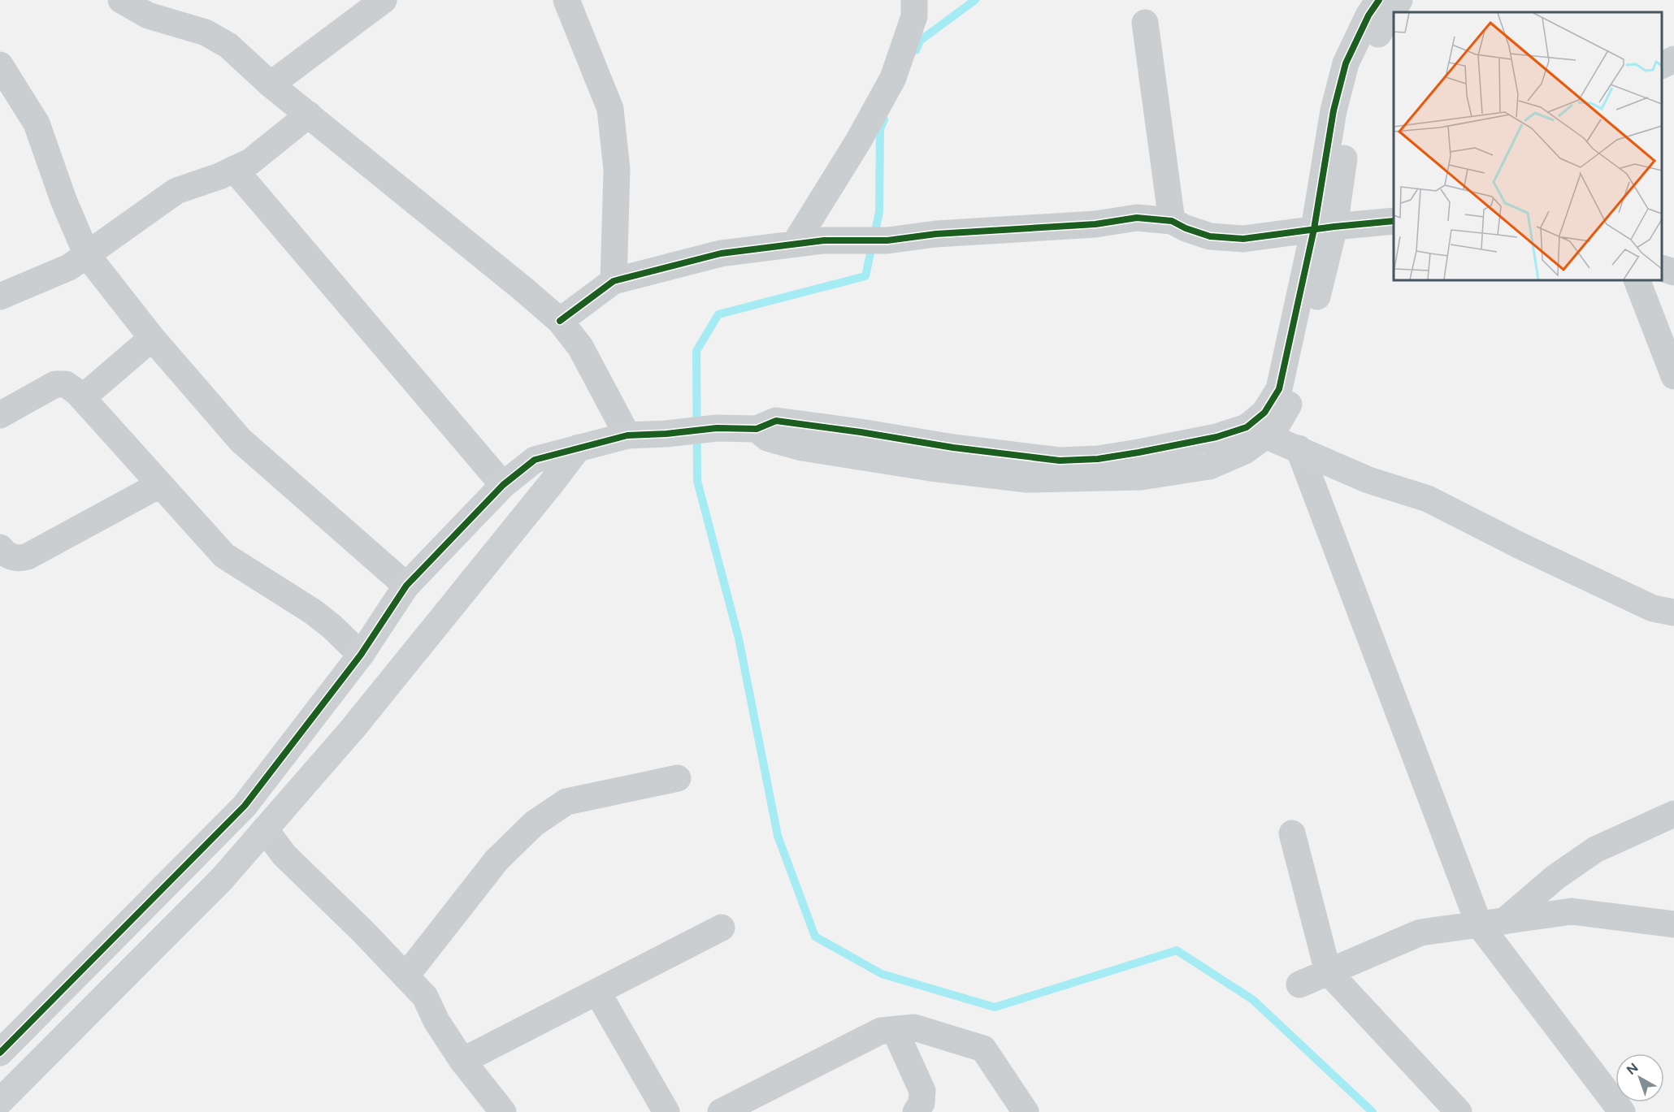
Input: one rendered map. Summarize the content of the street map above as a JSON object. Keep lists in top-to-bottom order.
{
  "north": "top left"
}
